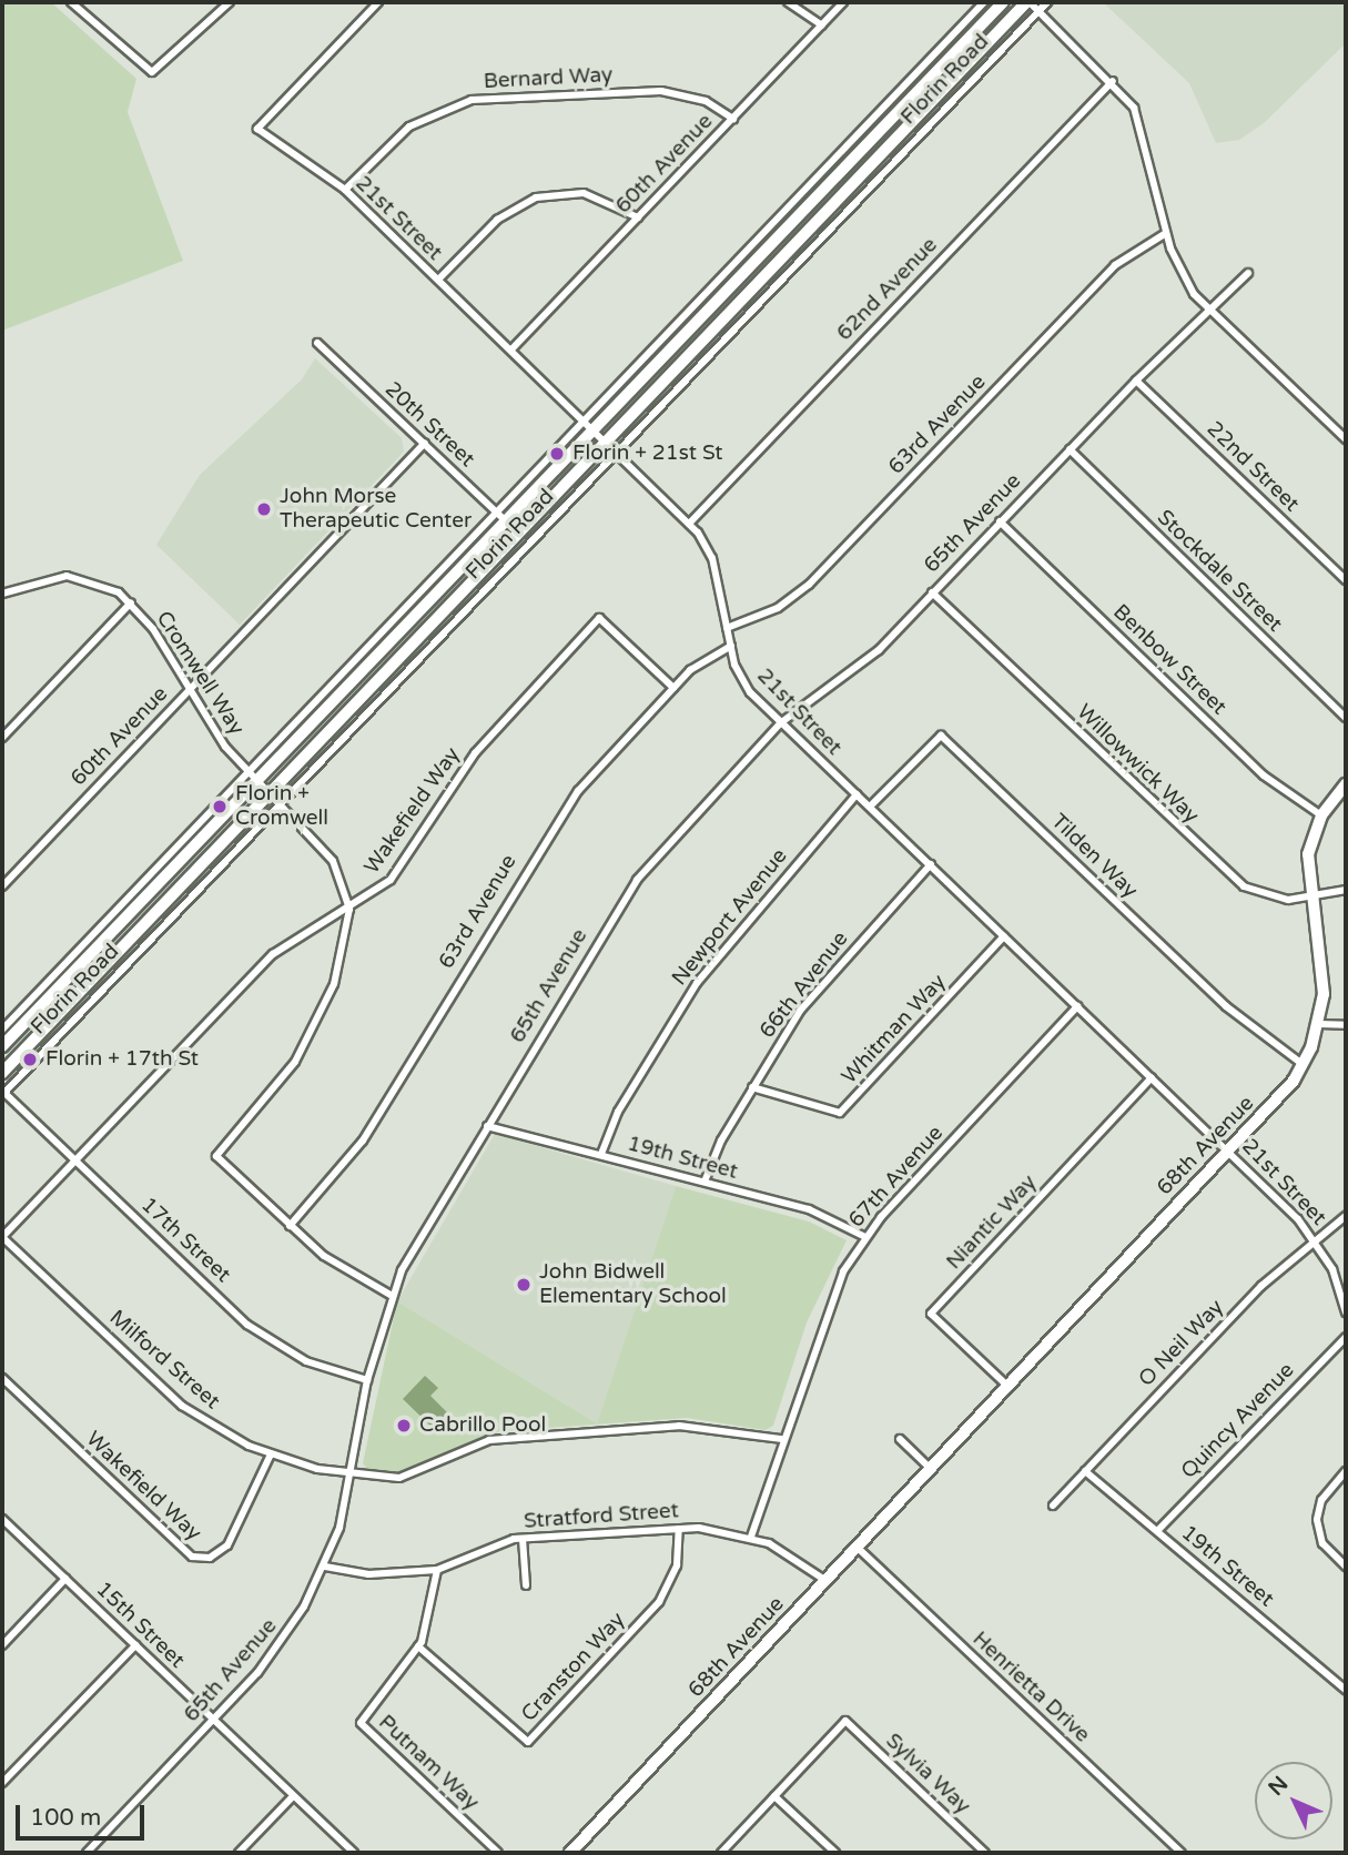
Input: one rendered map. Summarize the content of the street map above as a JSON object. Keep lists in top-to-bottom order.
{
  "streets": {
    "main road": ["Florin Road"],
    "street": [
      "Bernard Way",
      "60th Avenue",
      "21st Street",
      "62nd Avenue",
      "20th Street",
      "63rd Avenue",
      "22nd Street",
      "65th Avenue",
      "Stockdale Street",
      "Benbow Street",
      "Cromwell Way",
      "Willowwick Way",
      "Wakefield Way",
      "Tilden Way",
      "Newport Avenue",
      "66th Avenue",
      "Whitman Way",
      "68th Avenue",
      "19th Street",
      "67th Avenue",
      "Niantic Way",
      "17th Street",
      "O Neil Way",
      "Milford Street",
      "Quincy Avenue",
      "Stratford Street",
      "15th Street",
      "Cranston Way",
      "Henrietta Drive",
      "Putnam Way",
      "Sylvia Way"
    ]
  },
  "crossings": [
    ["Bernard Way", "60th Avenue"],
    ["Bernard Way", "21st Street"],
    ["Florin Road", "21st Street"],
    ["Florin Road", "20th Street"],
    ["Florin Road", "Cromwell Way"],
    ["Florin Road", "17th Street"],
    ["60th Avenue", "21st Street"],
    ["60th Avenue", "20th Street"],
    ["60th Avenue", "Cromwell Way"],
    ["21st Street", "62nd Avenue"],
    ["21st Street", "63rd Avenue"],
    ["21st Street", "65th Avenue"],
    ["21st Street", "Tilden Way"],
    ["21st Street", "Newport Avenue"],
    ["21st Street", "66th Avenue"],
    ["21st Street", "Whitman Way"],
    ["21st Street", "68th Avenue"],
    ["21st Street", "67th Avenue"],
    ["21st Street", "Niantic Way"],
    ["21st Street", "O Neil Way"],
    ["63rd Avenue", "Cromwell Way"],
    ["63rd Avenue", "Wakefield Way"],
    ["22nd Street", "65th Avenue"],
    ["65th Avenue", "Stockdale Street"],
    ["65th Avenue", "Benbow Street"],
    ["65th Avenue", "Cromwell Way"],
    ["65th Avenue", "Willowwick Way"],
    ["65th Avenue", "19th Street"],
    ["65th Avenue", "17th Street"],
    ["65th Avenue", "Milford Street"],
    ["65th Avenue", "Stratford Street"],
    ["65th Avenue", "15th Street"],
    ["Benbow Street", "68th Avenue"],
    ["Cromwell Way", "Wakefield Way"],
    ["Willowwick Way", "68th Avenue"],
    ["Wakefield Way", "17th Street"],
    ["Wakefield Way", "Milford Street"],
    ["Tilden Way", "68th Avenue"],
    ["Newport Avenue", "19th Street"],
    ["66th Avenue", "Whitman Way"],
    ["66th Avenue", "19th Street"],
    ["68th Avenue", "Niantic Way"],
    ["68th Avenue", "Stratford Street"],
    ["68th Avenue", "Henrietta Drive"],
    ["19th Street", "67th Avenue"],
    ["19th Street", "O Neil Way"],
    ["19th Street", "Quincy Avenue"],
    ["67th Avenue", "Milford Street"],
    ["67th Avenue", "Stratford Street"],
    ["Stratford Street", "Cranston Way"],
    ["Stratford Street", "Putnam Way"],
    ["Cranston Way", "Putnam Way"]
  ],
  "places": [
    "Florin + 21st St",
    "John Morse Therapeutic Center",
    "Florin + Cromwell",
    "Florin + 17th St",
    "John Bidwell Elementary School",
    "Cabrillo Pool"
  ],
  "scale_bar": "100 m",
  "north": "top left"
}
